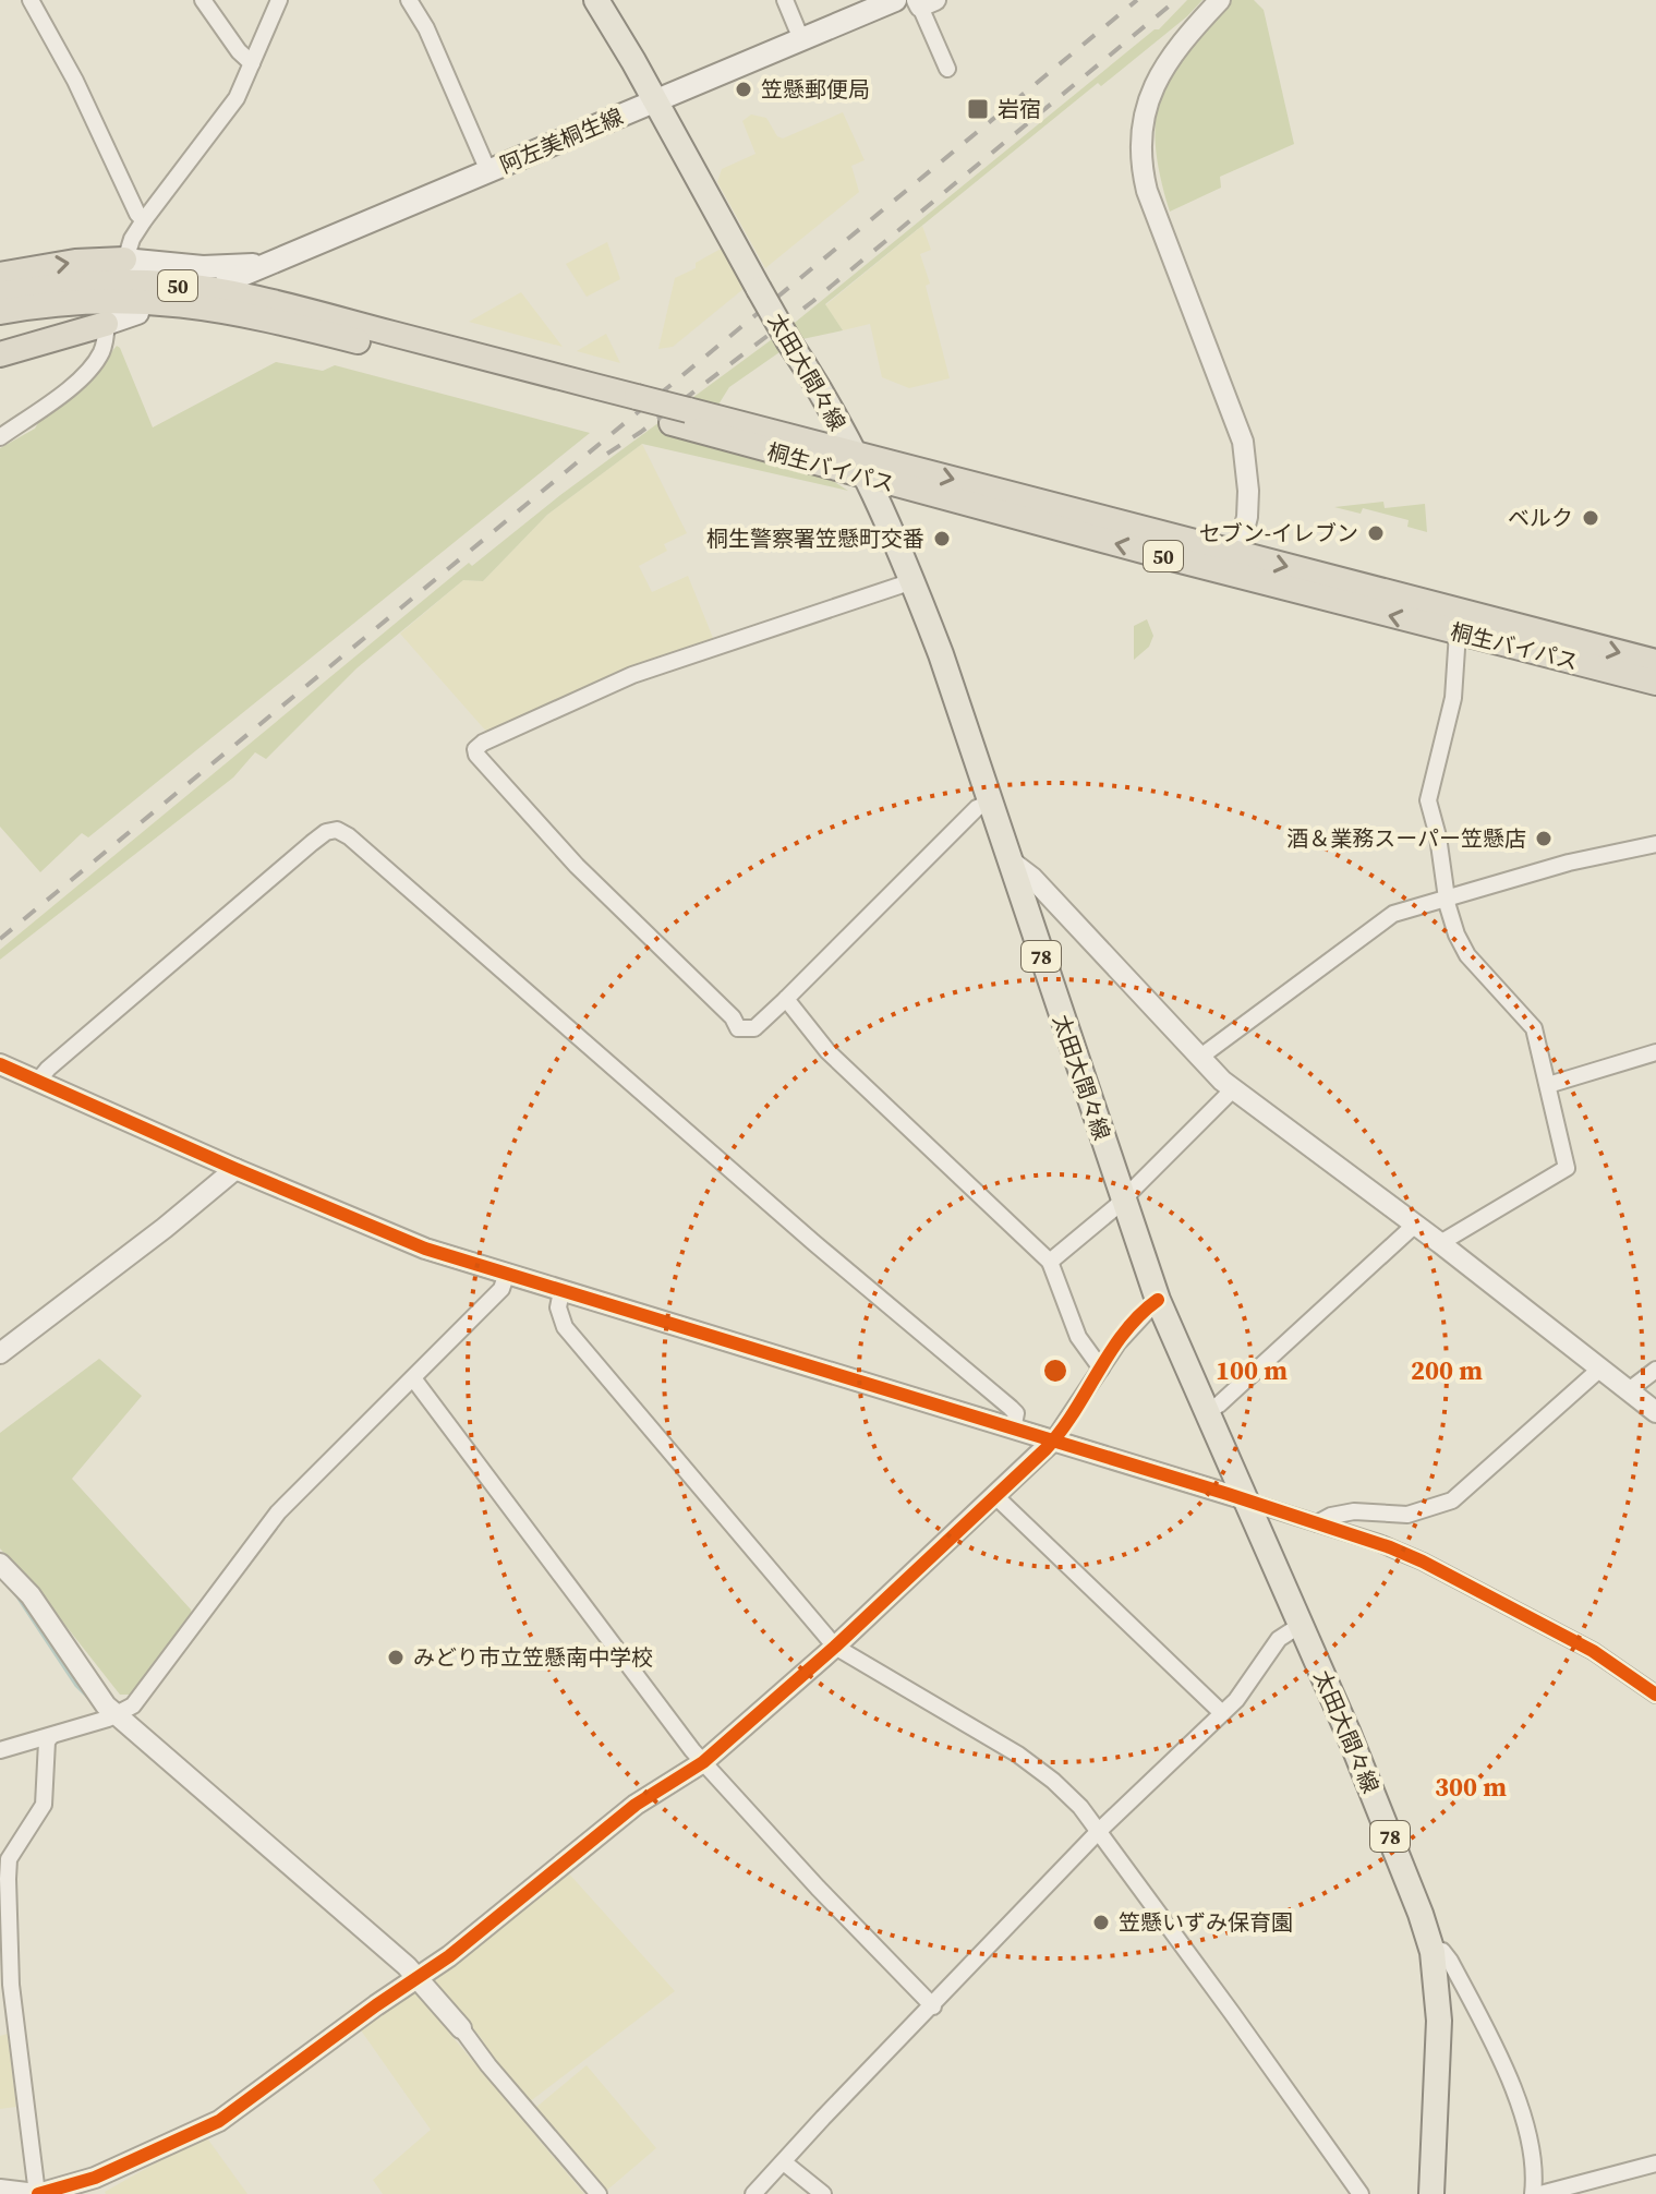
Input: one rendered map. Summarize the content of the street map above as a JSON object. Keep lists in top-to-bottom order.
{
  "streets": {
    "highway": ["50", "桐生バイパス"],
    "main road": ["阿左美桐生線", "太田大間々線", "78"]
  },
  "crossings": [
    ["阿左美桐生線", "太田大間々線"],
    ["太田大間々線", "桐生バイパス"]
  ],
  "places": {
    "other": [
      "笠懸郵便局",
      "ベルク",
      "セブン-イレブン",
      "桐生警察署笠懸町交番",
      "酒＆業務スーパー笠懸店",
      "みどり市立笠懸南中学校",
      "笠懸いずみ保育園"
    ],
    "transit": ["岩宿"]
  },
  "rings": ["100 m", "200 m", "300 m"]
}
